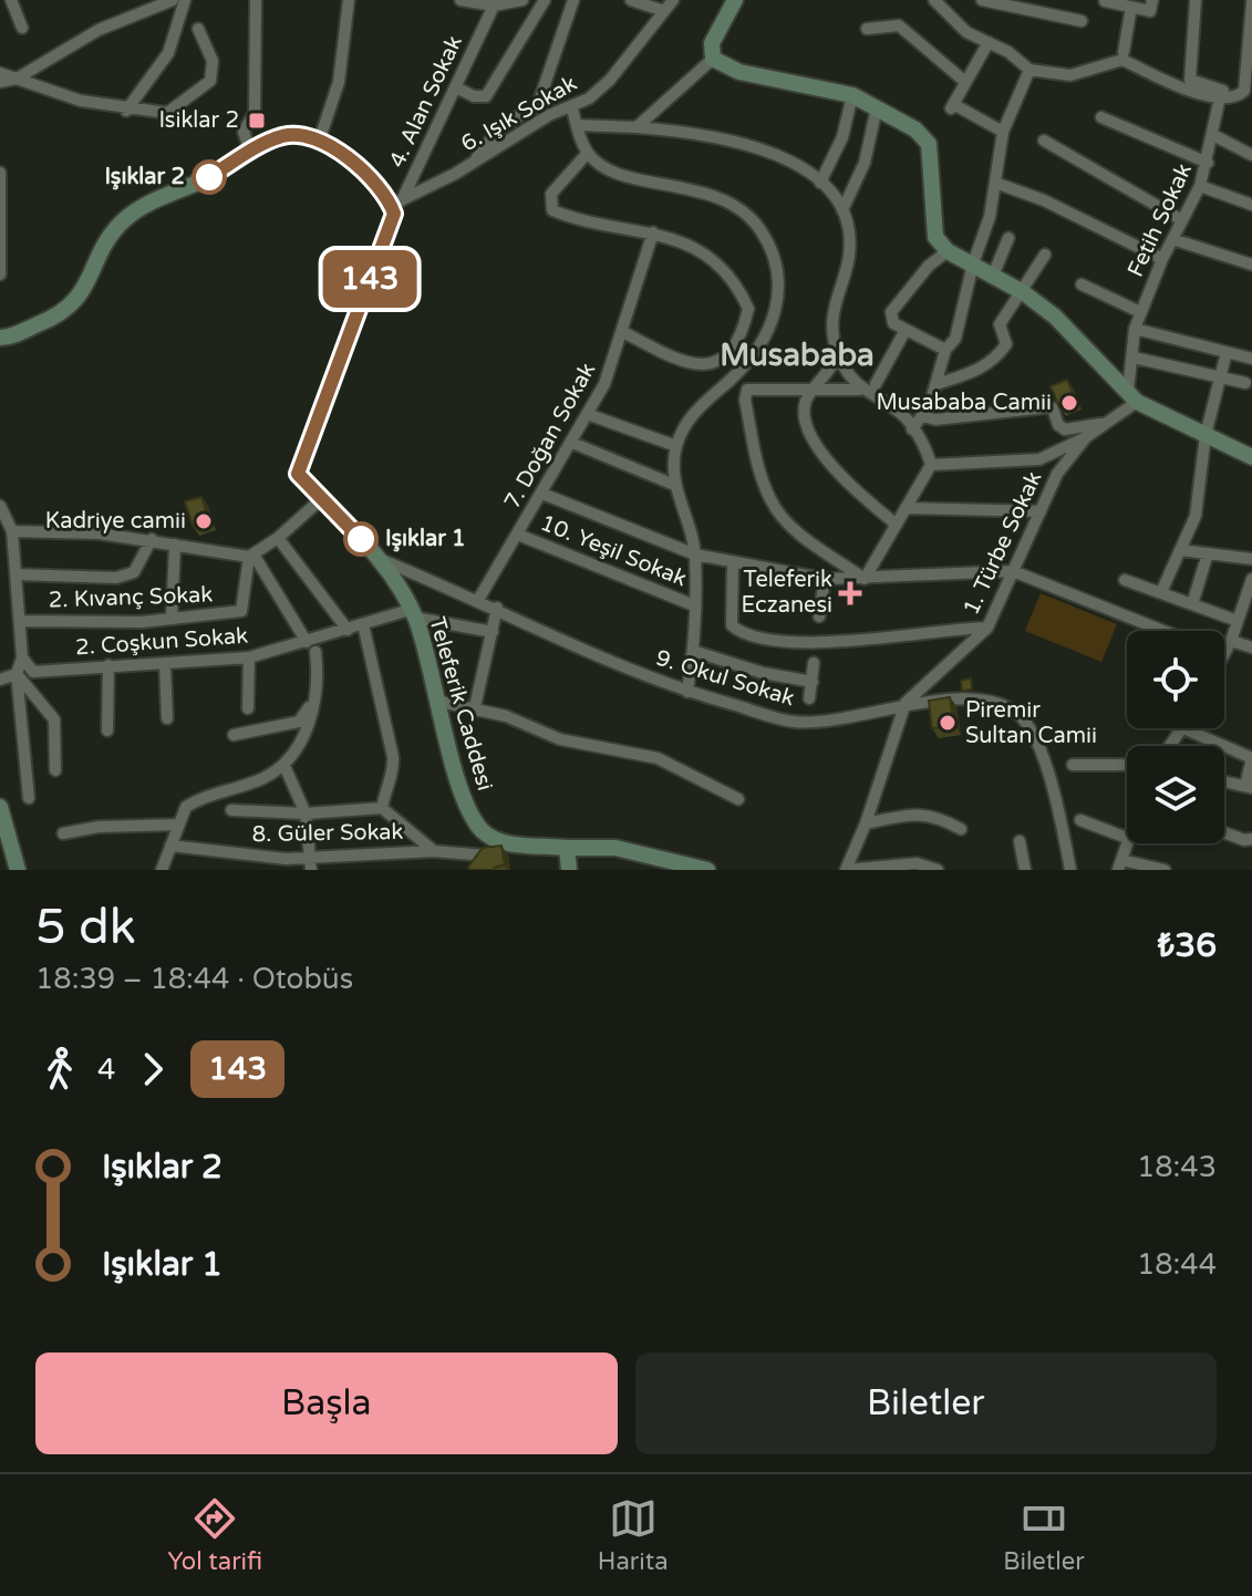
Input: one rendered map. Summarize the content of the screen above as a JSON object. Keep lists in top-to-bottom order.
{
  "streets": {
    "main road": ["Teleferik Caddesi"],
    "street": [
      "4. Alan Sokak",
      "6. Işık Sokak",
      "Fetih Sokak",
      "7. Doğan Sokak",
      "1. Türbe Sokak",
      "10. Yeşil Sokak",
      "2. Kıvanç Sokak",
      "2. Coşkun Sokak",
      "9. Okul Sokak",
      "8. Güler Sokak"
    ]
  },
  "crossings": [
    ["4. Alan Sokak", "6. Işık Sokak"],
    ["4. Alan Sokak", "Teleferik Caddesi"],
    ["6. Işık Sokak", "Teleferik Caddesi"],
    ["Fetih Sokak", "1. Türbe Sokak"],
    ["7. Doğan Sokak", "10. Yeşil Sokak"],
    ["7. Doğan Sokak", "9. Okul Sokak"],
    ["1. Türbe Sokak", "9. Okul Sokak"],
    ["2. Coşkun Sokak", "Teleferik Caddesi"],
    ["9. Okul Sokak", "Teleferik Caddesi"],
    ["Teleferik Caddesi", "8. Güler Sokak"]
  ],
  "districts": ["Musababa"],
  "places": {
    "transit": ["Isiklar 2"],
    "other": [
      "Işıklar 2",
      "Musababa Camii",
      "Kadriye camii",
      "Işıklar 1",
      "Piremir Sultan Camii"
    ],
    "health": ["Teleferik Eczanesi"]
  },
  "lines": ["bus line 143"],
  "page": {
    "on_map": "143",
    "heading": ["5 dk", "18:39 – 18:44 · Otobüs", "₺36"],
    "legs": ["4", "143"],
    "list": [
      {
        "name": "Işıklar 2",
        "value": "18:43"
      },
      {
        "name": "Işıklar 1",
        "value": "18:44"
      }
    ],
    "buttons": ["Başla", "Biletler"],
    "tabs": ["Yol tarifi", "Harita", "Biletler"]
  }
}
